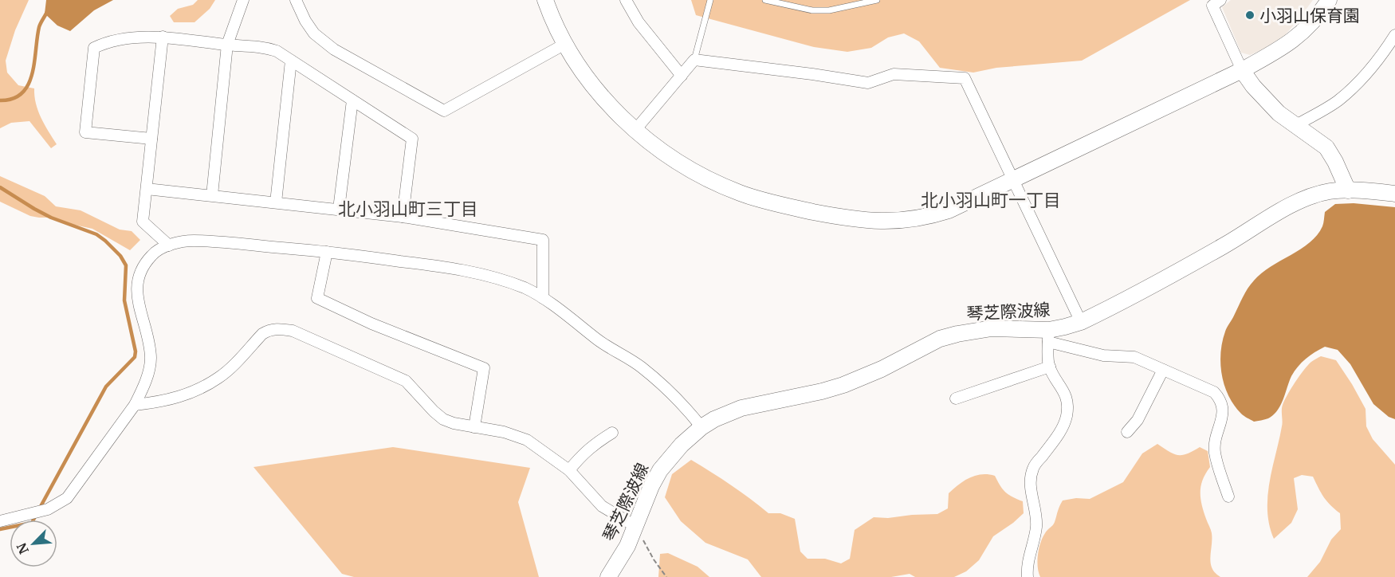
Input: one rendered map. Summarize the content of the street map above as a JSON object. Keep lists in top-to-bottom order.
{
  "streets": {
    "street": ["琴芝際波線"]
  },
  "districts": ["北小羽山町一丁目", "北小羽山町三丁目"],
  "places": ["小羽山保育園"],
  "north": "bottom left"
}
